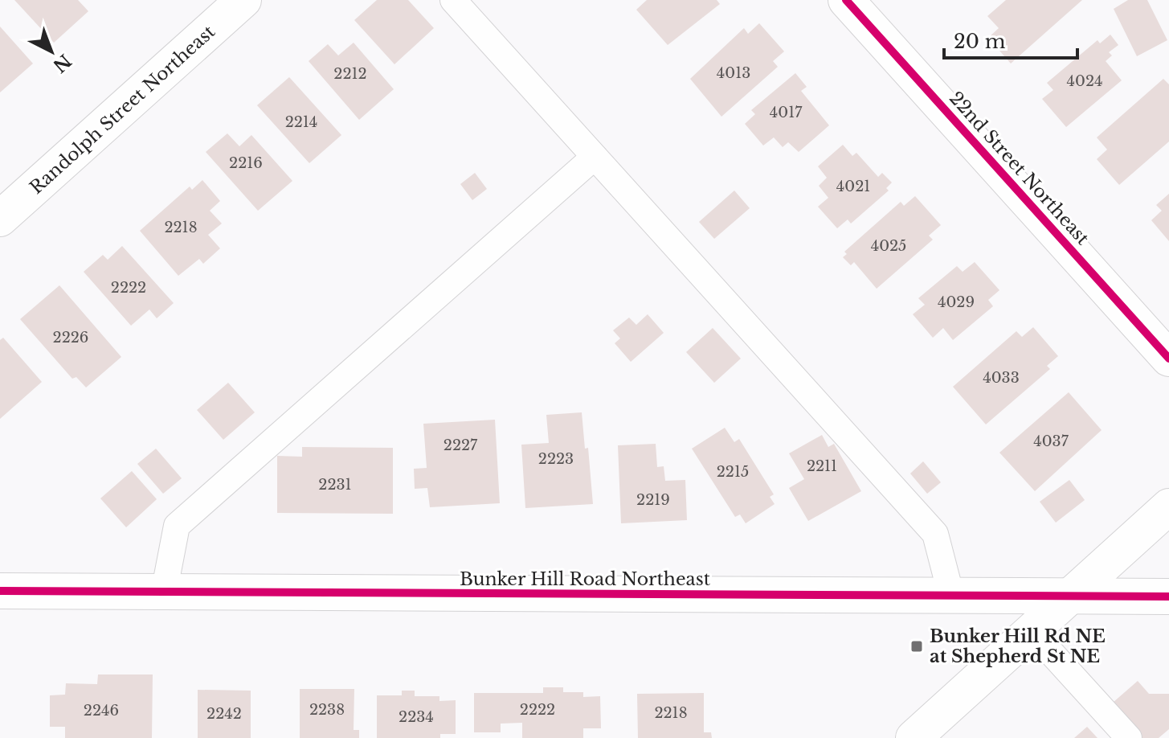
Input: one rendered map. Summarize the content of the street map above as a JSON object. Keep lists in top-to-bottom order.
{
  "streets": {
    "street": ["Randolph Street Northeast", "22nd Street Northeast", "Bunker Hill Road Northeast"]
  },
  "places": {
    "transit": ["Bunker Hill Rd NE at Shepherd St NE"]
  },
  "house_numbers": [
    "4013",
    "2212",
    "4024",
    "4017",
    "2214",
    "2216",
    "4021",
    "2218",
    "4025",
    "2222",
    "4029",
    "2226",
    "4033",
    "4037",
    "2227",
    "2223",
    "2211",
    "2215",
    "2231",
    "2219",
    "2238",
    "2222",
    "2246",
    "2218",
    "2242",
    "2234"
  ],
  "scale_bar": "20 m",
  "north": "bottom right"
}
